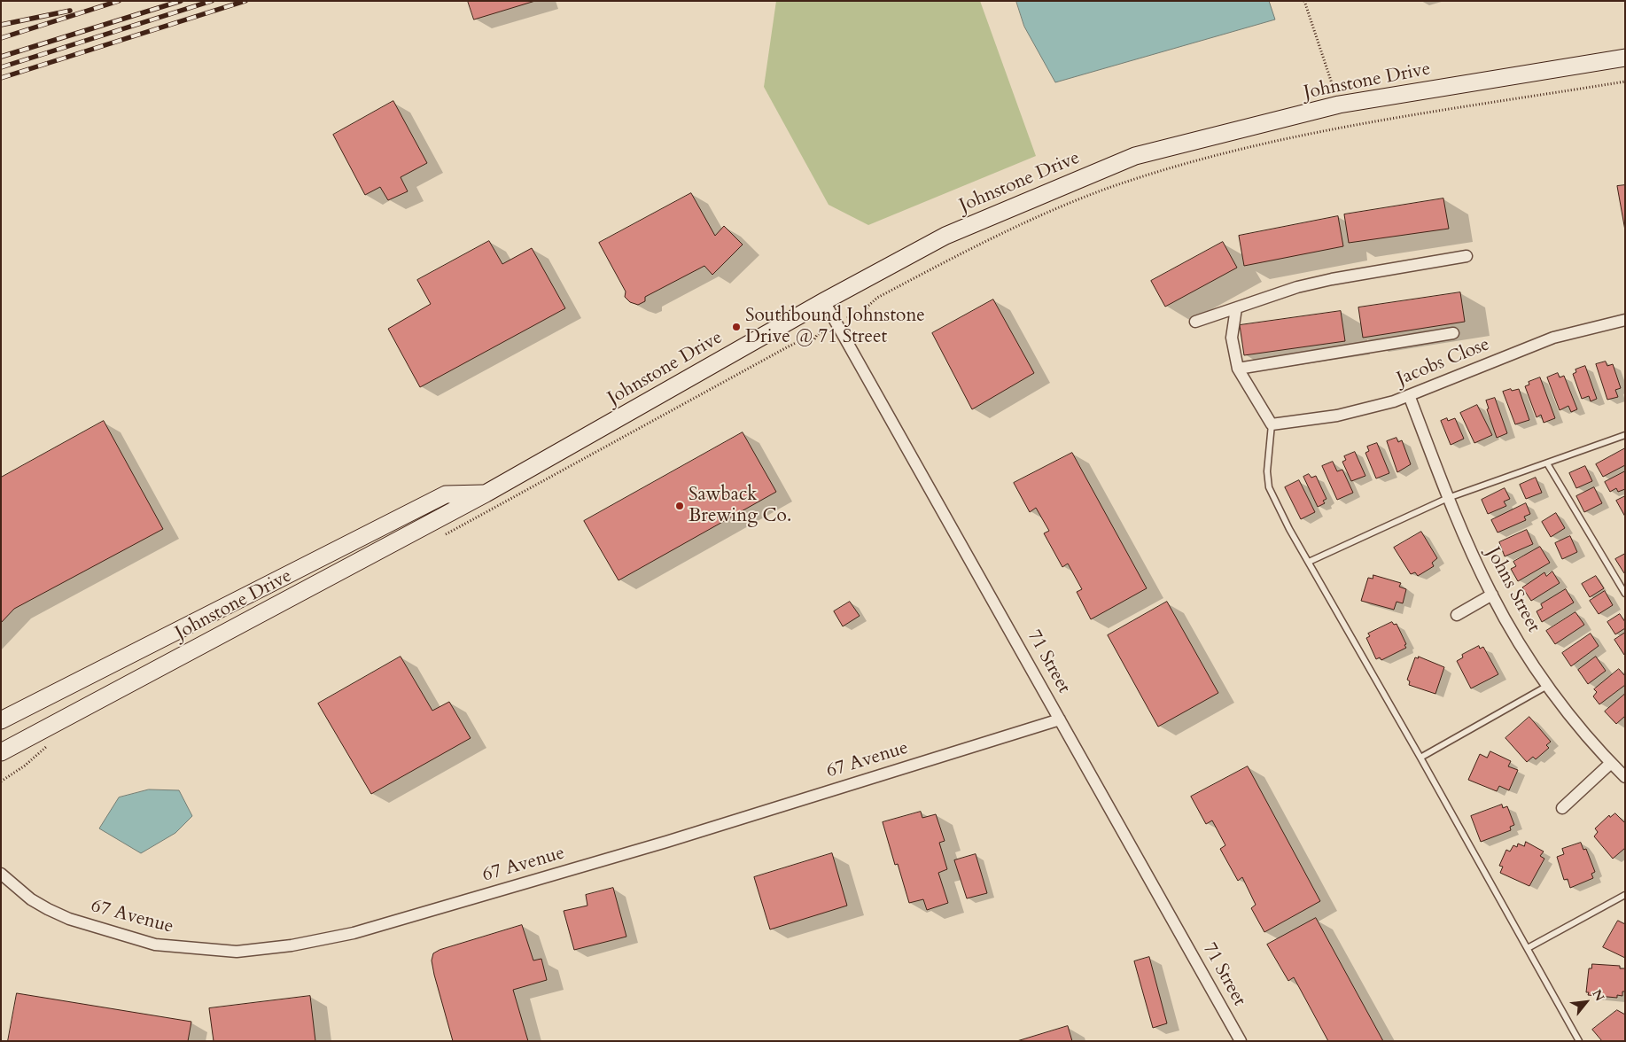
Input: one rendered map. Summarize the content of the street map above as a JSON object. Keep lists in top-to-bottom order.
{
  "streets": {
    "main road": ["Johnstone Drive"],
    "street": [
      "Jacobs Close",
      "Johns Street",
      "71 Street",
      "67 Avenue"
    ]
  },
  "crossings": [
    ["Johnstone Drive", "71 Street"],
    ["Jacobs Close", "Johns Street"],
    ["71 Street", "67 Avenue"]
  ],
  "places": ["Southbound Johnstone Drive @ 71 Street", "Sawback Brewing Co."],
  "north": "top right"
}
